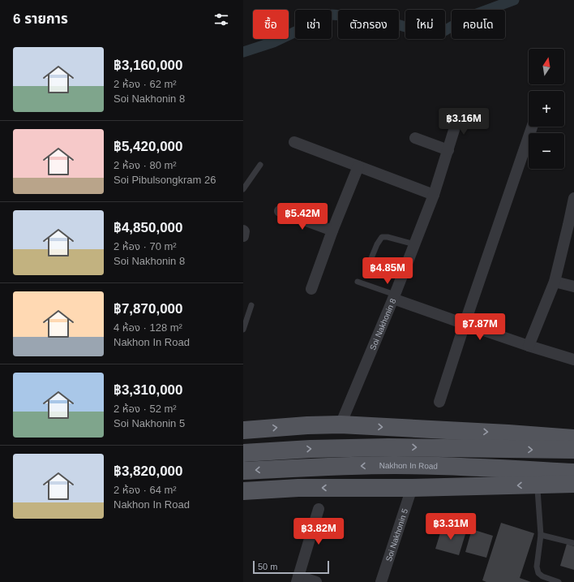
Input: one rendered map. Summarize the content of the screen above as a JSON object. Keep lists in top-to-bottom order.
{
  "streets": {
    "main road": ["Nakhon In Road"],
    "street": ["Soi Nakhonin 8", "Soi Nakhonin 5"]
  },
  "scale_bar": "50 m",
  "north": "top",
  "page": {
    "heading": "6 รายการ",
    "chip": [
      "ซื้อ",
      "เช่า",
      "ตัวกรอง",
      "ใหม่",
      "คอนโด"
    ],
    "list": [
      {
        "name": "฿3,160,000",
        "note": "2 ห้อง · 62 m² · Soi Nakhonin 8"
      },
      {
        "name": "฿5,420,000",
        "note": "2 ห้อง · 80 m² · Soi Pibulsongkram 26"
      },
      {
        "name": "฿4,850,000",
        "note": "2 ห้อง · 70 m² · Soi Nakhonin 8"
      },
      {
        "name": "฿7,870,000",
        "note": "4 ห้อง · 128 m² · Nakhon In Road"
      },
      {
        "name": "฿3,310,000",
        "note": "2 ห้อง · 52 m² · Soi Nakhonin 5"
      },
      {
        "name": "฿3,820,000",
        "note": "2 ห้อง · 64 m² · Nakhon In Road"
      }
    ],
    "map_buttons": ["+", "−"],
    "price": [
      "฿3.16M",
      "฿5.42M",
      "฿4.85M",
      "฿7.87M",
      "฿3.31M",
      "฿3.82M"
    ],
    "scale": "50 m"
  }
}
